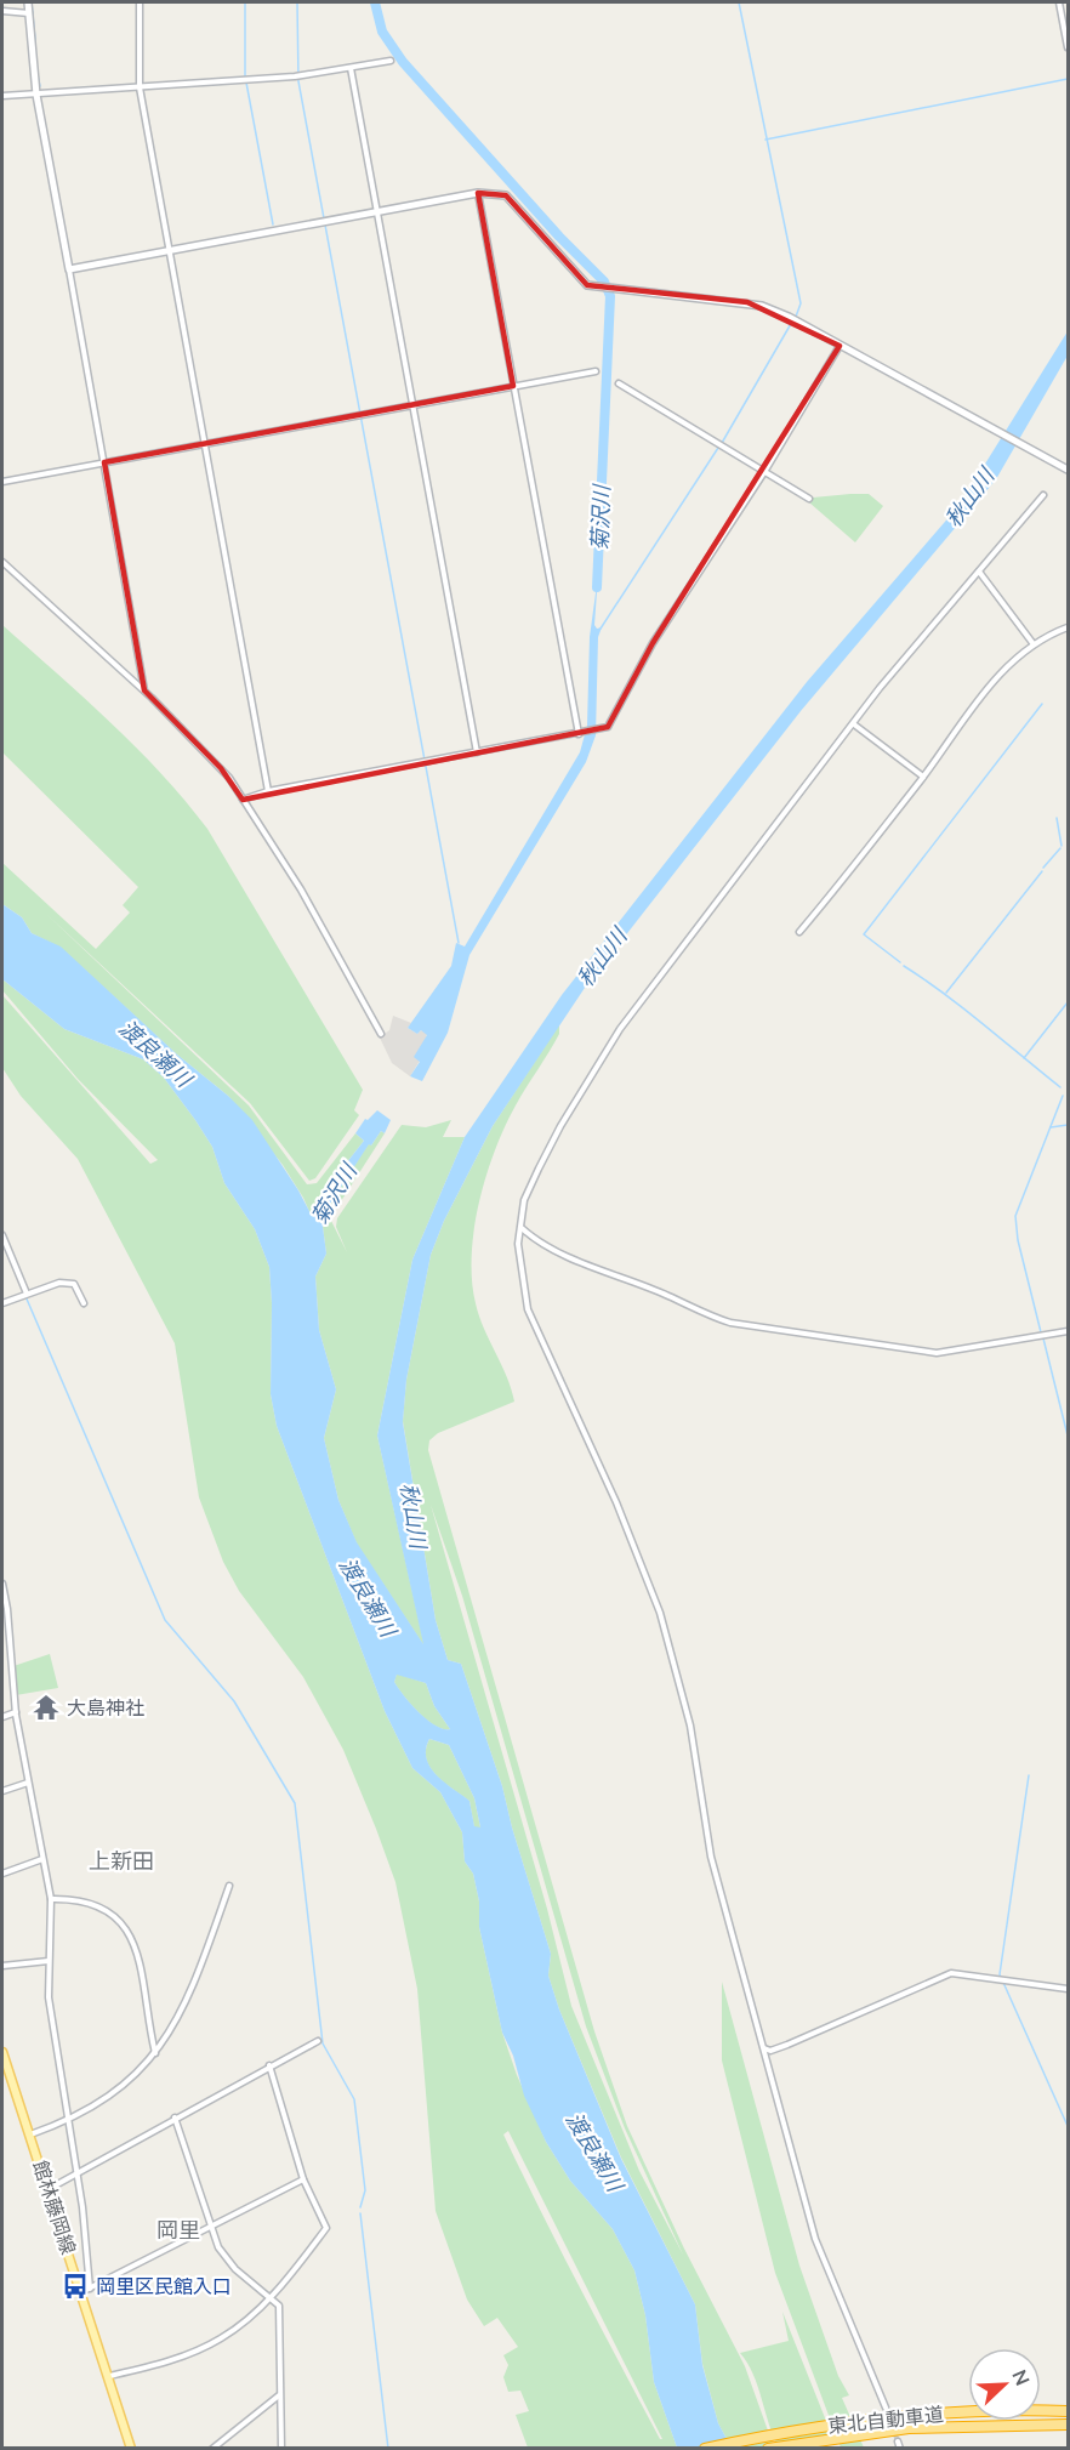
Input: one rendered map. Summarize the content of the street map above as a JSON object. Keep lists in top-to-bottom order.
{
  "streets": {
    "highway": ["東北自動車道"],
    "main road": ["館林藤岡線"]
  },
  "districts": ["上新田", "岡里"],
  "water": ["秋山川", "菊沢川", "渡良瀬川"],
  "places": {
    "temple": ["大島神社"],
    "bus stop": ["岡里区民館入口"]
  },
  "north": "top right"
}
